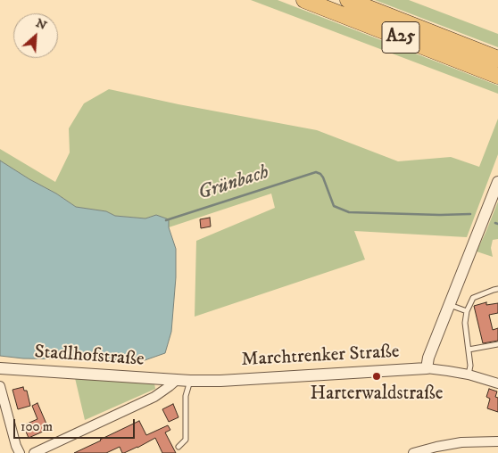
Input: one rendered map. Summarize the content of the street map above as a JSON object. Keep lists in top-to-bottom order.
{
  "streets": {
    "highway": ["A25"],
    "street": ["Stadlhofstraße", "Marchtrenker Straße"]
  },
  "crossings": [
    ["Stadlhofstraße", "Marchtrenker Straße"]
  ],
  "water": ["Grünbach"],
  "places": ["Harterwaldstraße"],
  "scale_bar": "100 m",
  "north": "top right"
}
